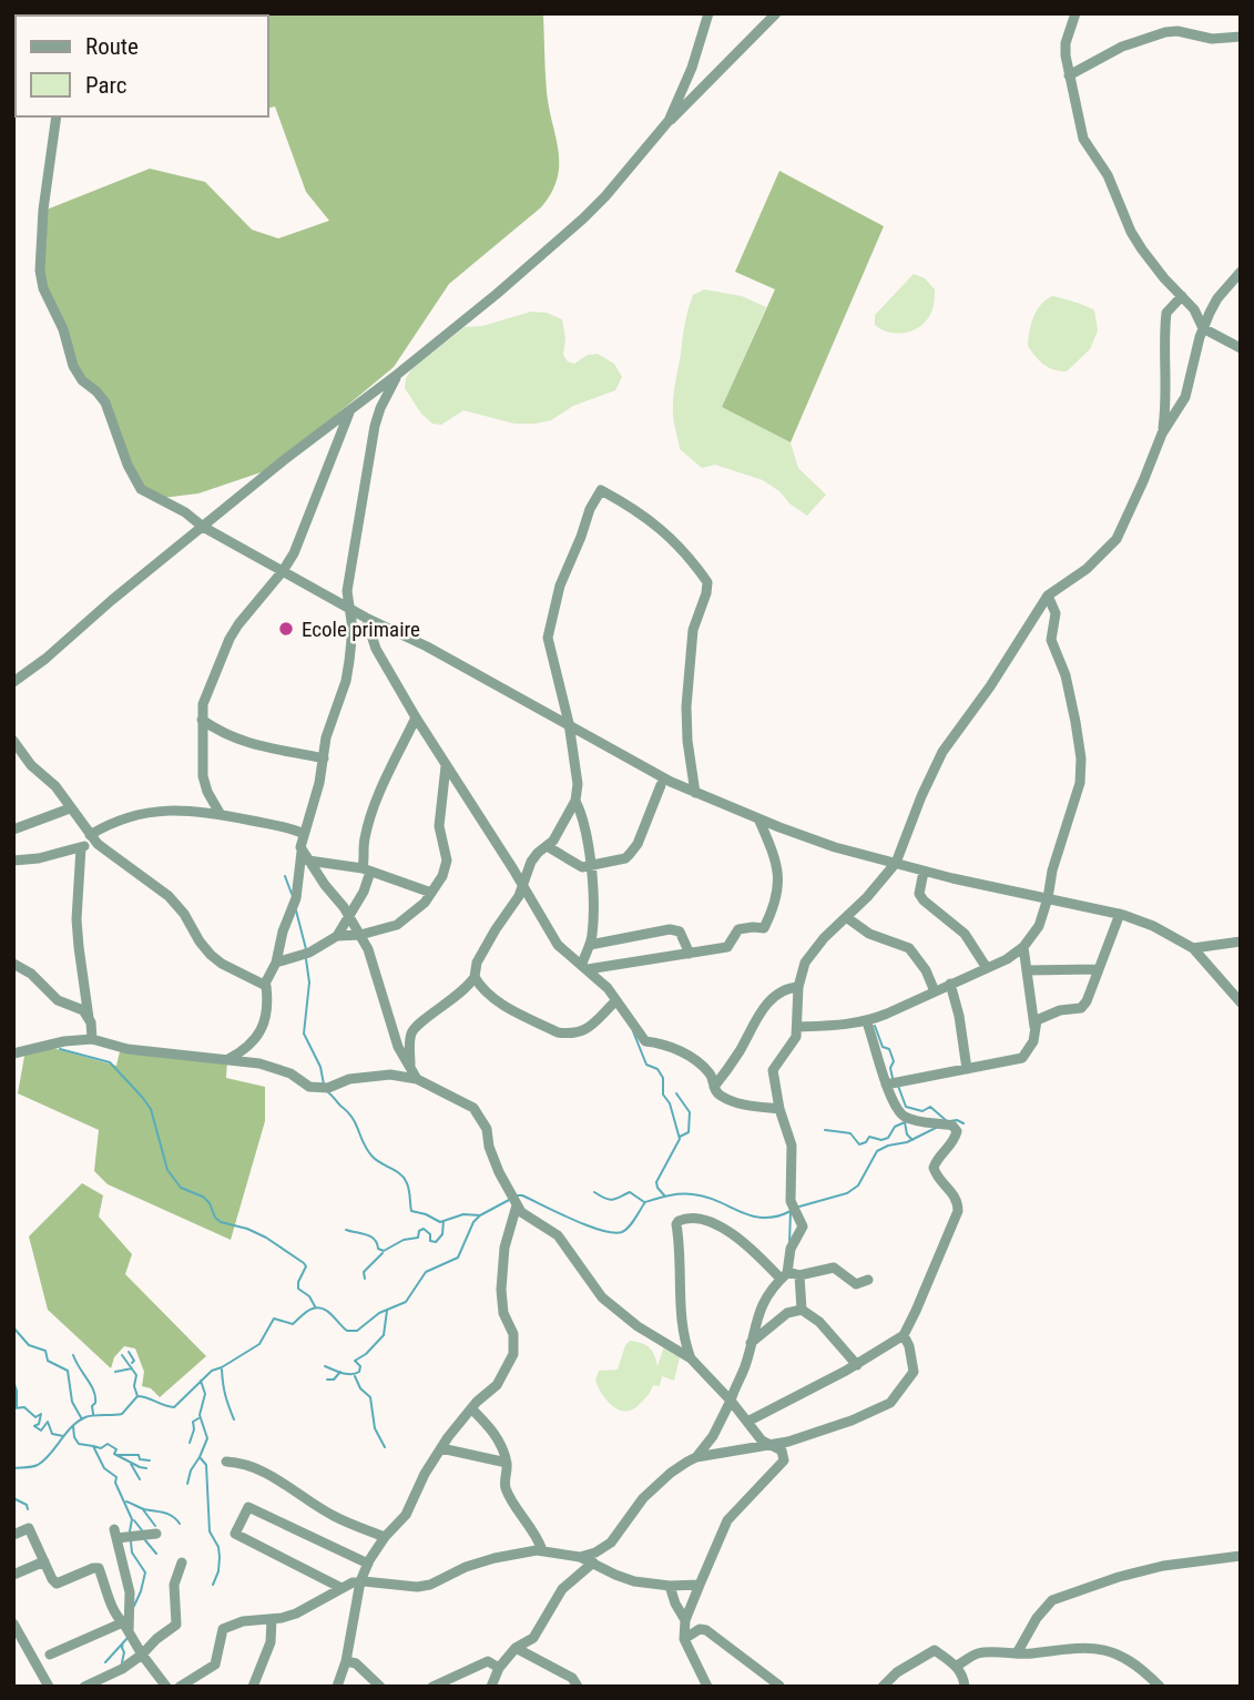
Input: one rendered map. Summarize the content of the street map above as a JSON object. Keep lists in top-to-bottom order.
{
  "places": ["Ecole primaire"],
  "legend": ["Route", "Parc"]
}
